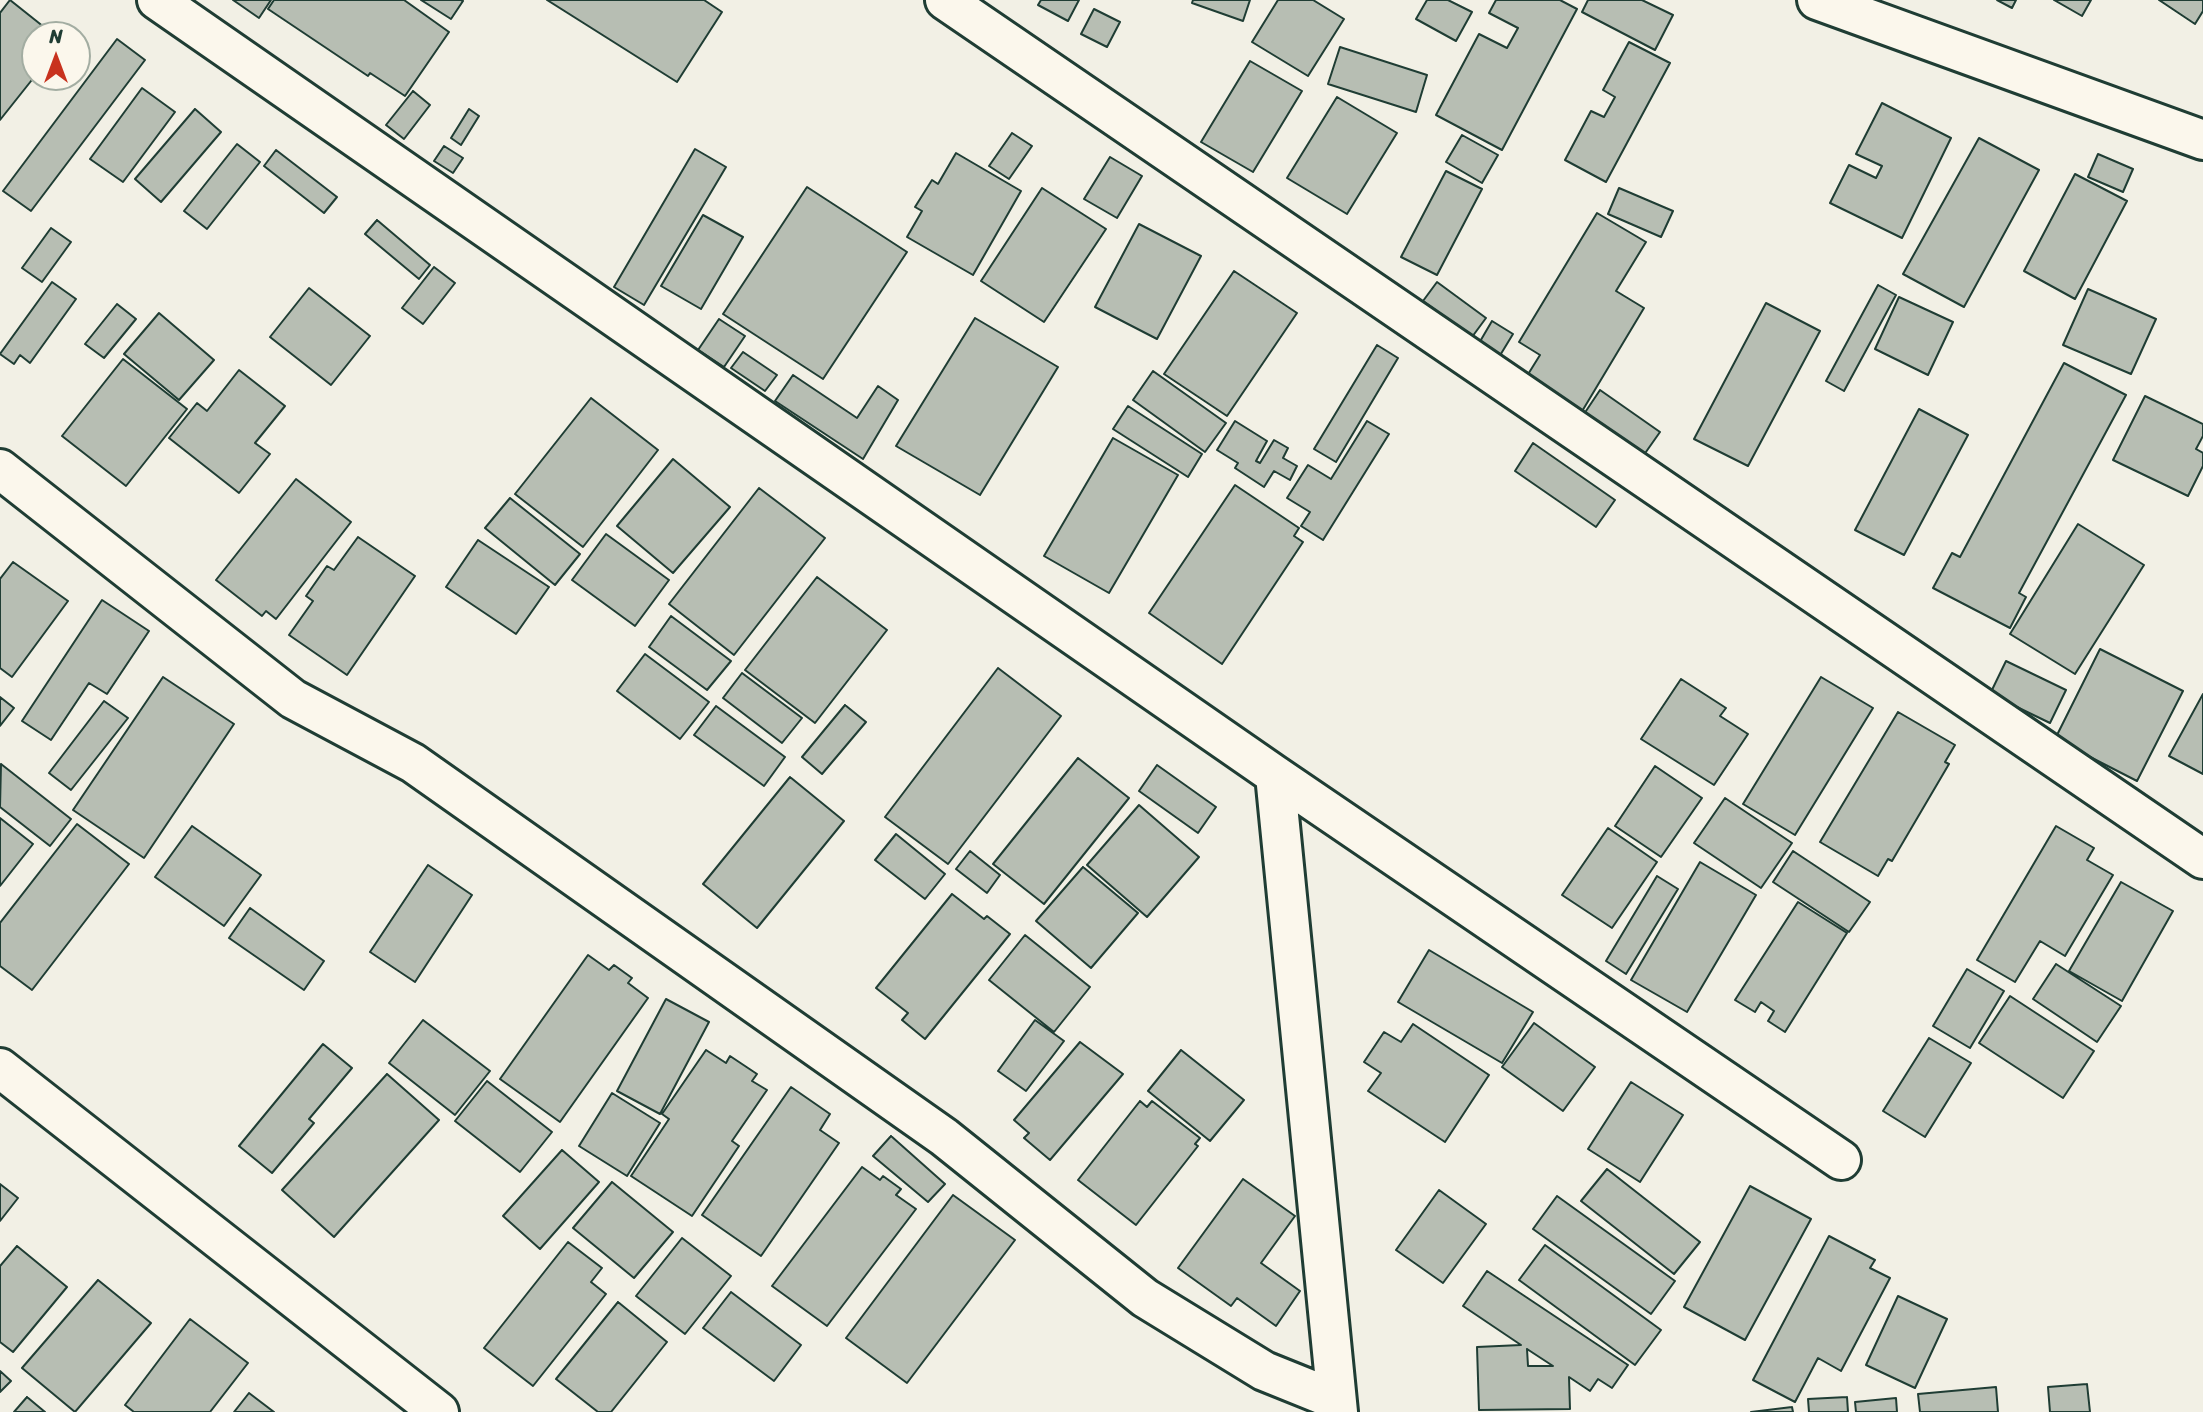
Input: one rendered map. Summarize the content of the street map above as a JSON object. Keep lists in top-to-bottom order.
{
  "north": "top"
}
